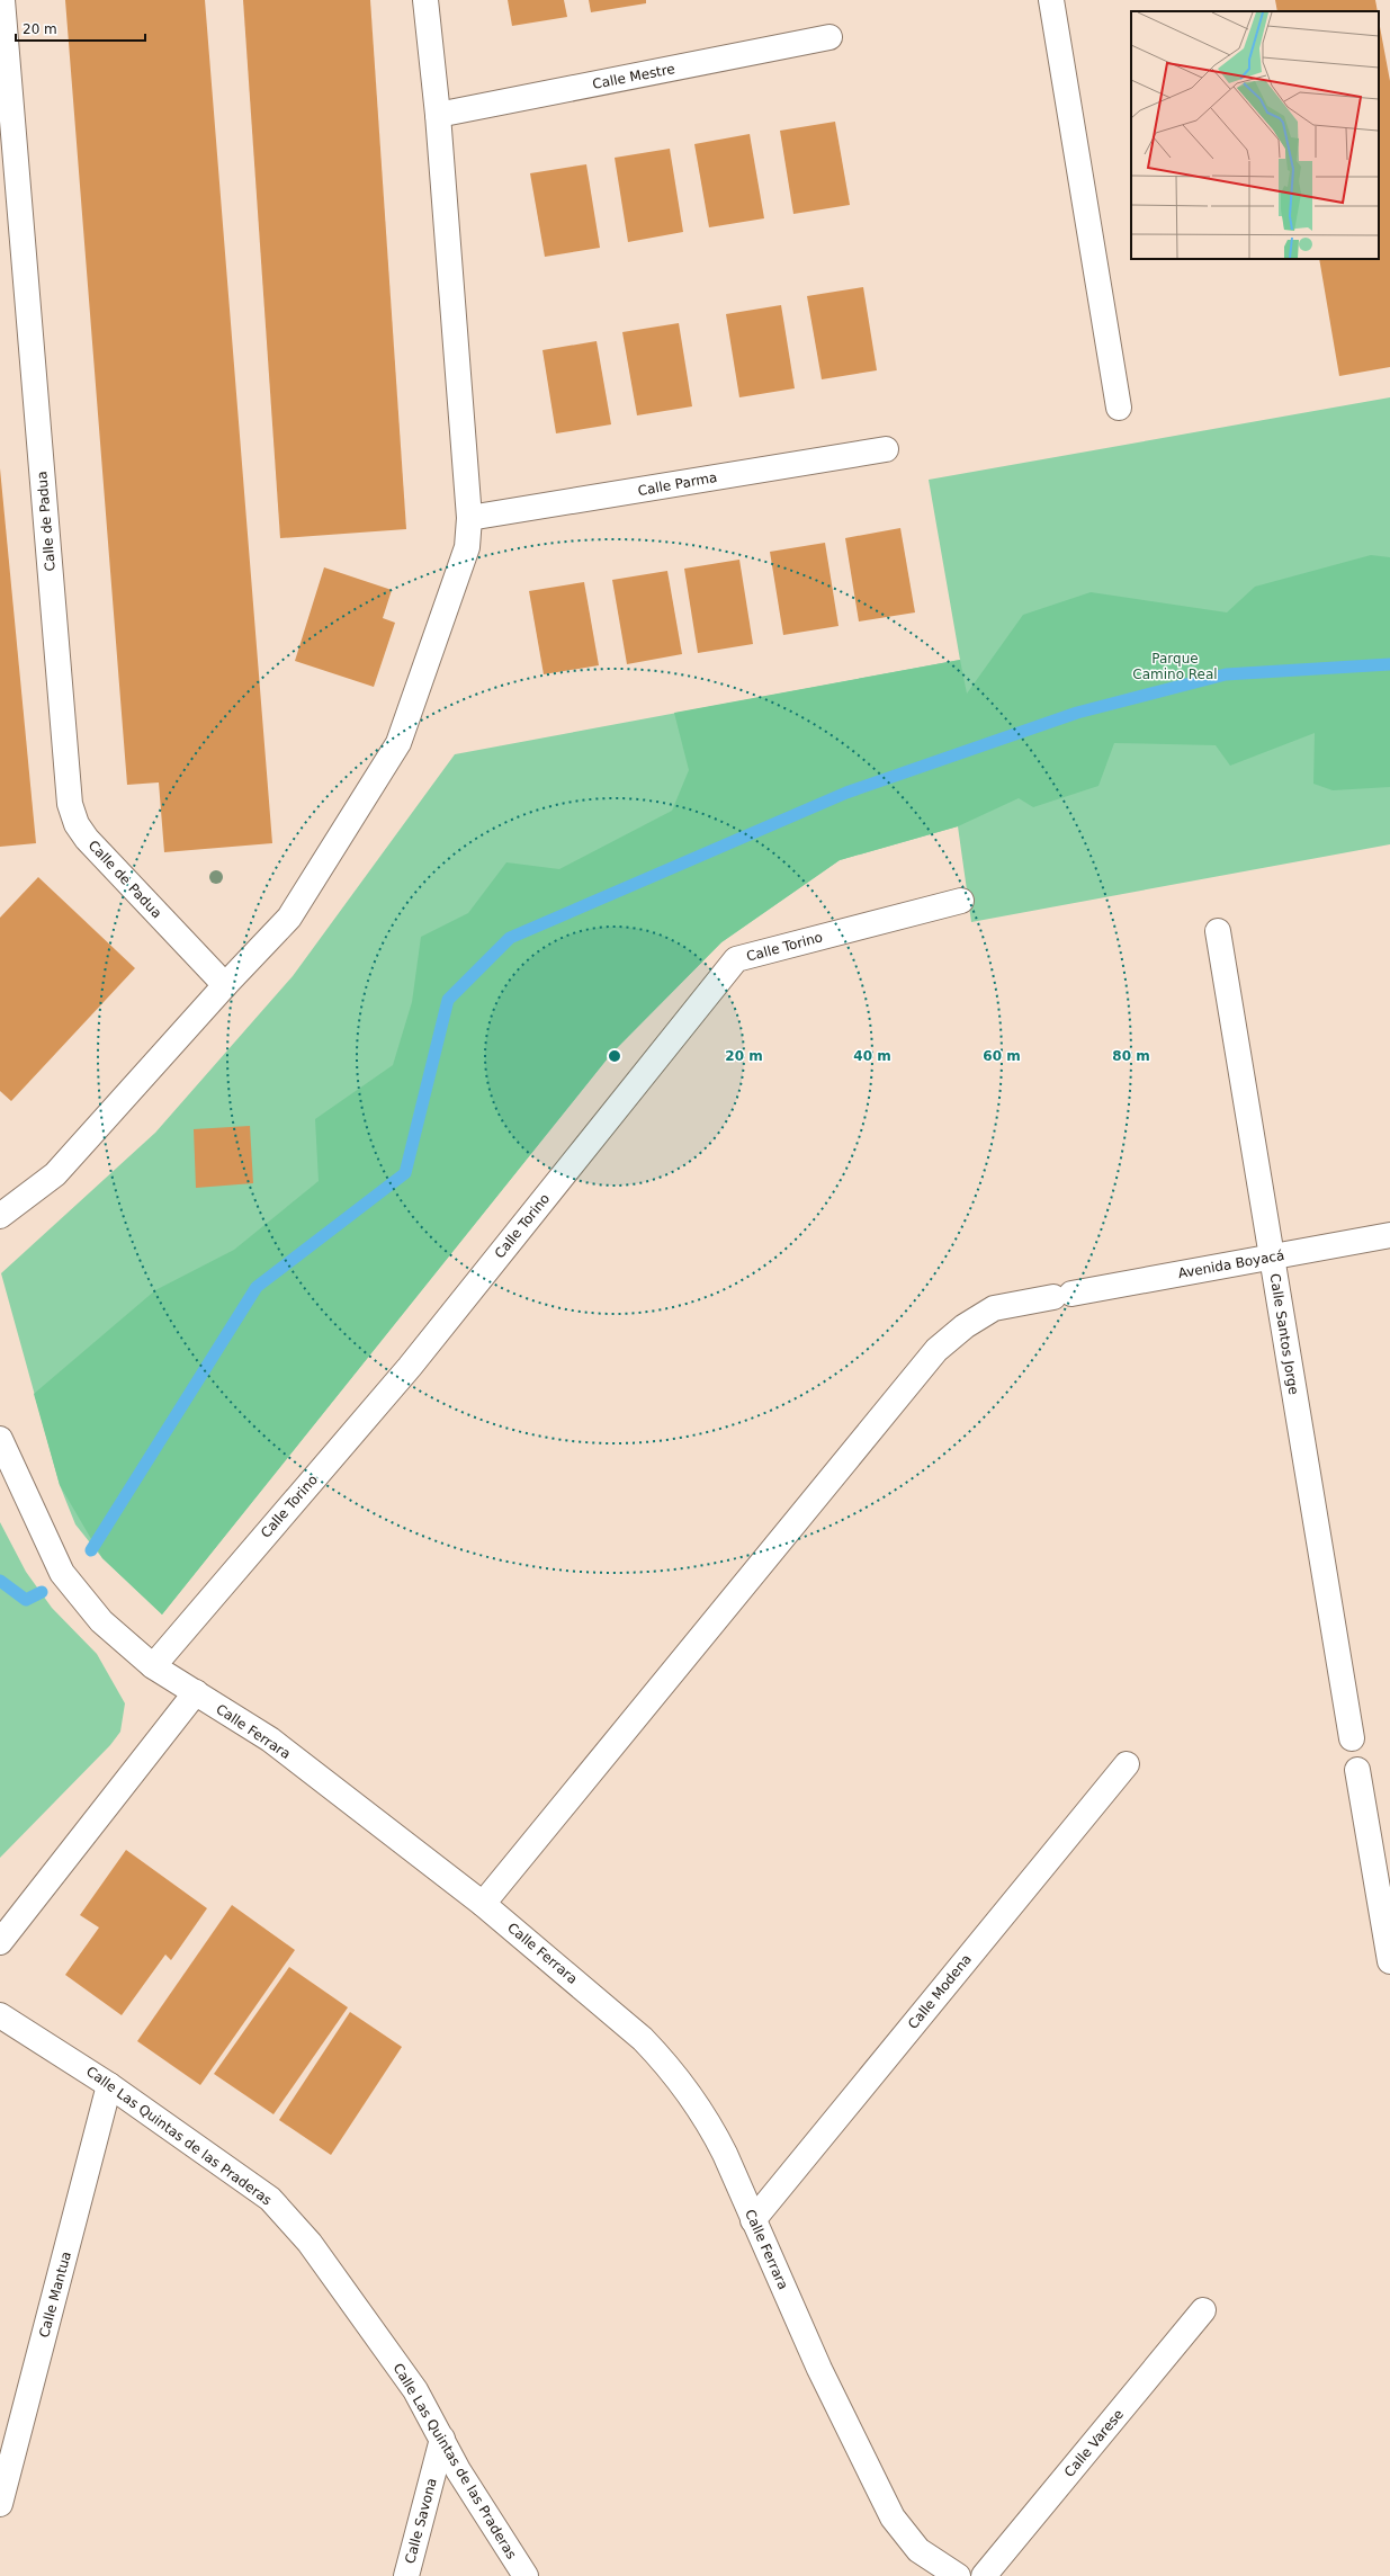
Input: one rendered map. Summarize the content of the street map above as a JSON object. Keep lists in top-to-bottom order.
{
  "streets": {
    "street": [
      "Calle Mestre",
      "Calle Parma",
      "Calle de Padua",
      "Calle Torino",
      "Avenida Boyacá",
      "Calle Santos Jorge",
      "Calle Ferrara",
      "Calle Modena",
      "Calle Las Quintas de las Praderas",
      "Calle Mantua",
      "Calle Varese",
      "Calle Savona"
    ]
  },
  "crossings": [
    ["Calle Torino", "Calle Ferrara"],
    ["Avenida Boyacá", "Calle Santos Jorge"],
    ["Avenida Boyacá", "Calle Ferrara"],
    ["Calle Ferrara", "Calle Modena"],
    ["Calle Las Quintas de las Praderas", "Calle Mantua"],
    ["Calle Las Quintas de las Praderas", "Calle Savona"]
  ],
  "parks": ["Parque Camino Real"],
  "scale_bar": "20 m",
  "rings": [
    "20 m",
    "40 m",
    "60 m",
    "80 m"
  ]
}
